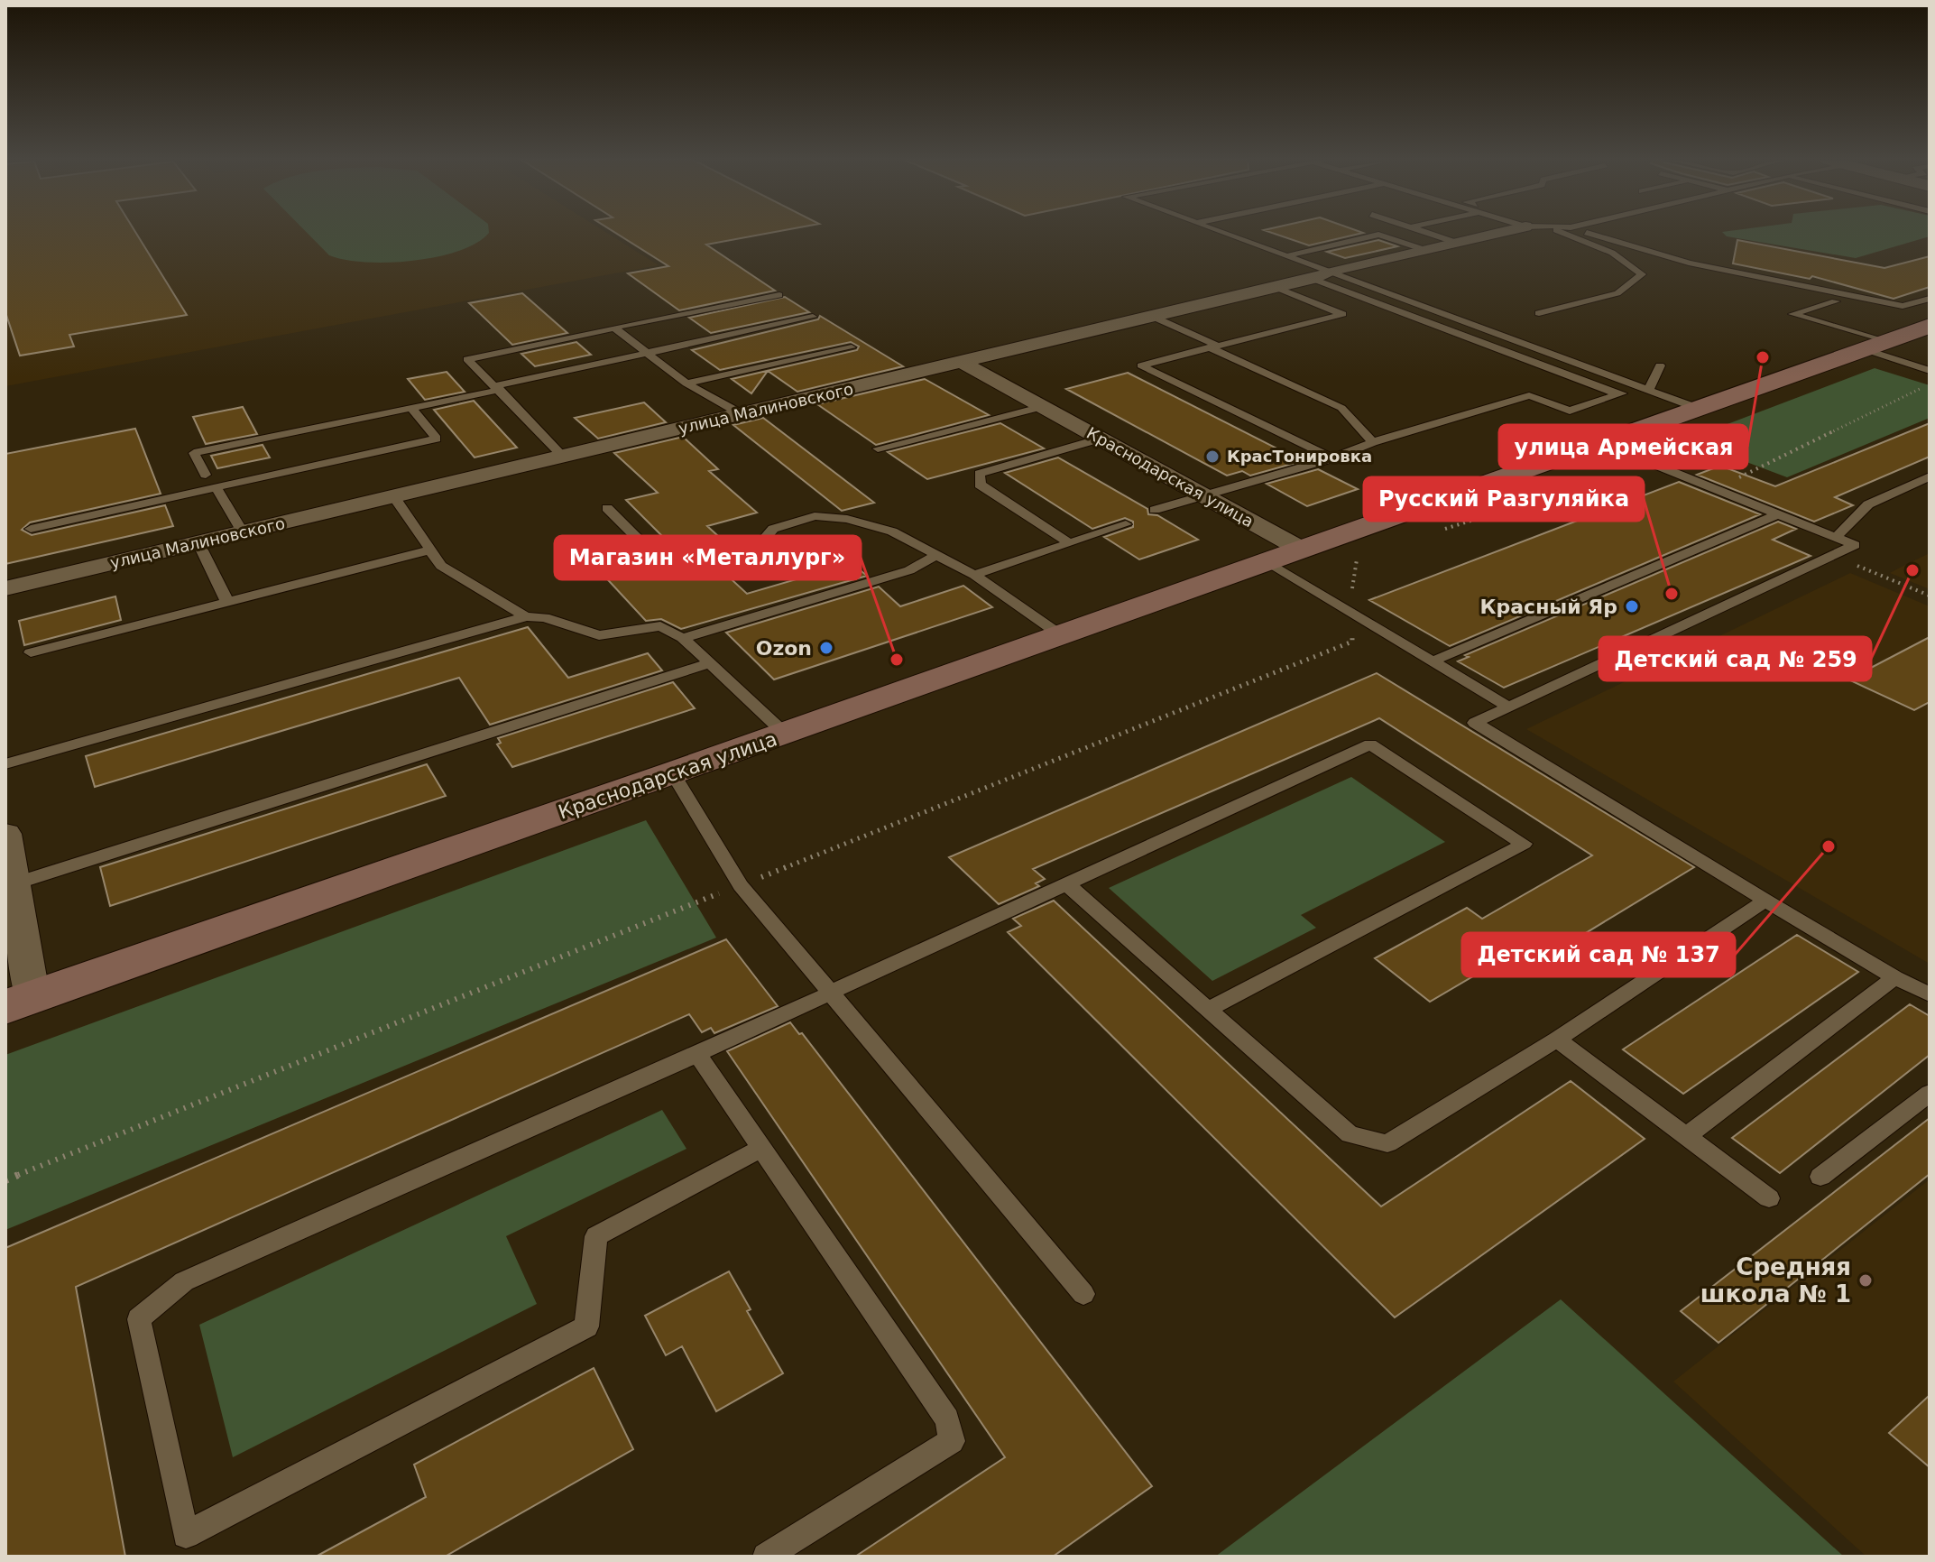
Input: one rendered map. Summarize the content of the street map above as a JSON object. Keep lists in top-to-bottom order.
{
  "streets": {
    "main road": ["Краснодарская улица"],
    "street": ["улица Малиновского"]
  },
  "crossings": [
    ["улица Малиновского", "Краснодарская улица"]
  ],
  "places": [
    "улица Армейская",
    "КрасТонировка",
    "Детский сад № 259",
    "Русский Разгуляйка",
    "Красный Яр",
    "Ozon",
    "Магазин «Металлург»",
    "Детский сад № 137",
    "Средняя школа № 1"
  ]
}
